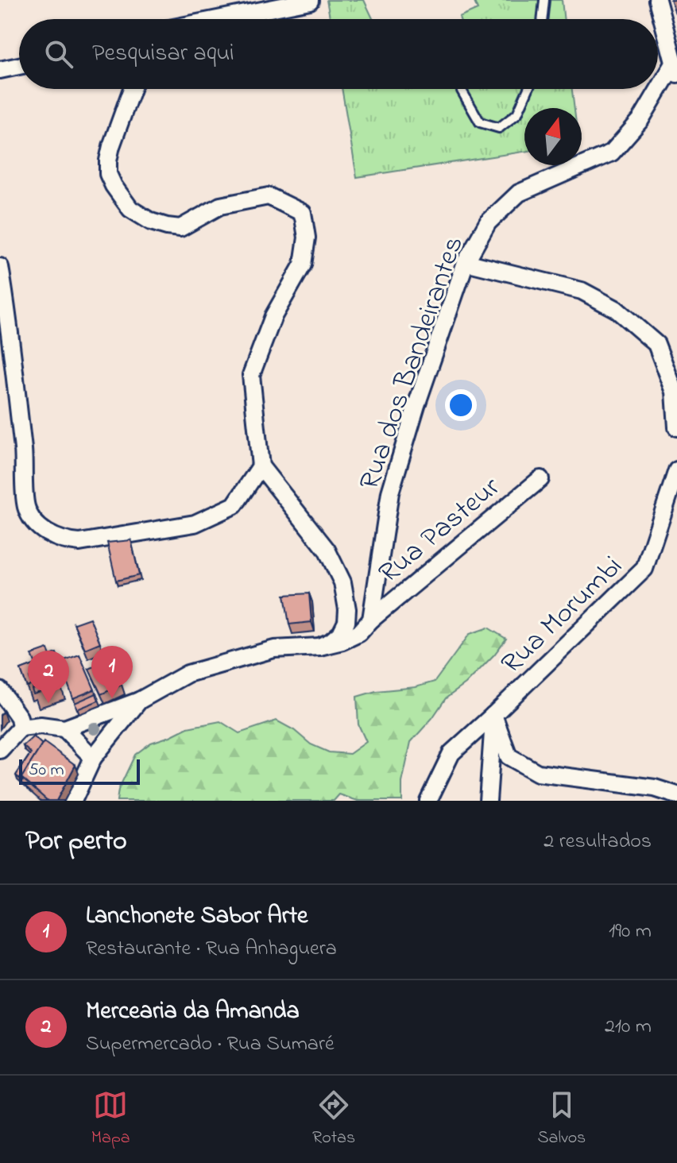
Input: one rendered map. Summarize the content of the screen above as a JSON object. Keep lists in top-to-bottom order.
{
  "streets": {
    "street": ["Rua dos Bandeirantes", "Rua Pasteur", "Rua Morumbi"]
  },
  "crossings": [
    ["Rua dos Bandeirantes", "Rua Pasteur"]
  ],
  "scale_bar": "50 m",
  "north": "top",
  "page": {
    "search": "Pesquisar aqui",
    "pins": ["1", "2"],
    "scale": "50 m",
    "heading": ["Por perto", "2 resultados"],
    "list": [
      {
        "mark": "1",
        "name": "Lanchonete Sabor Arte",
        "note": "Restaurante · Rua Anhaguera",
        "value": "190 m"
      },
      {
        "mark": "2",
        "name": "Mercearia da Amanda",
        "note": "Supermercado · Rua Sumaré",
        "value": "210 m"
      }
    ],
    "nav": ["Mapa", "Rotas", "Salvos"]
  }
}
